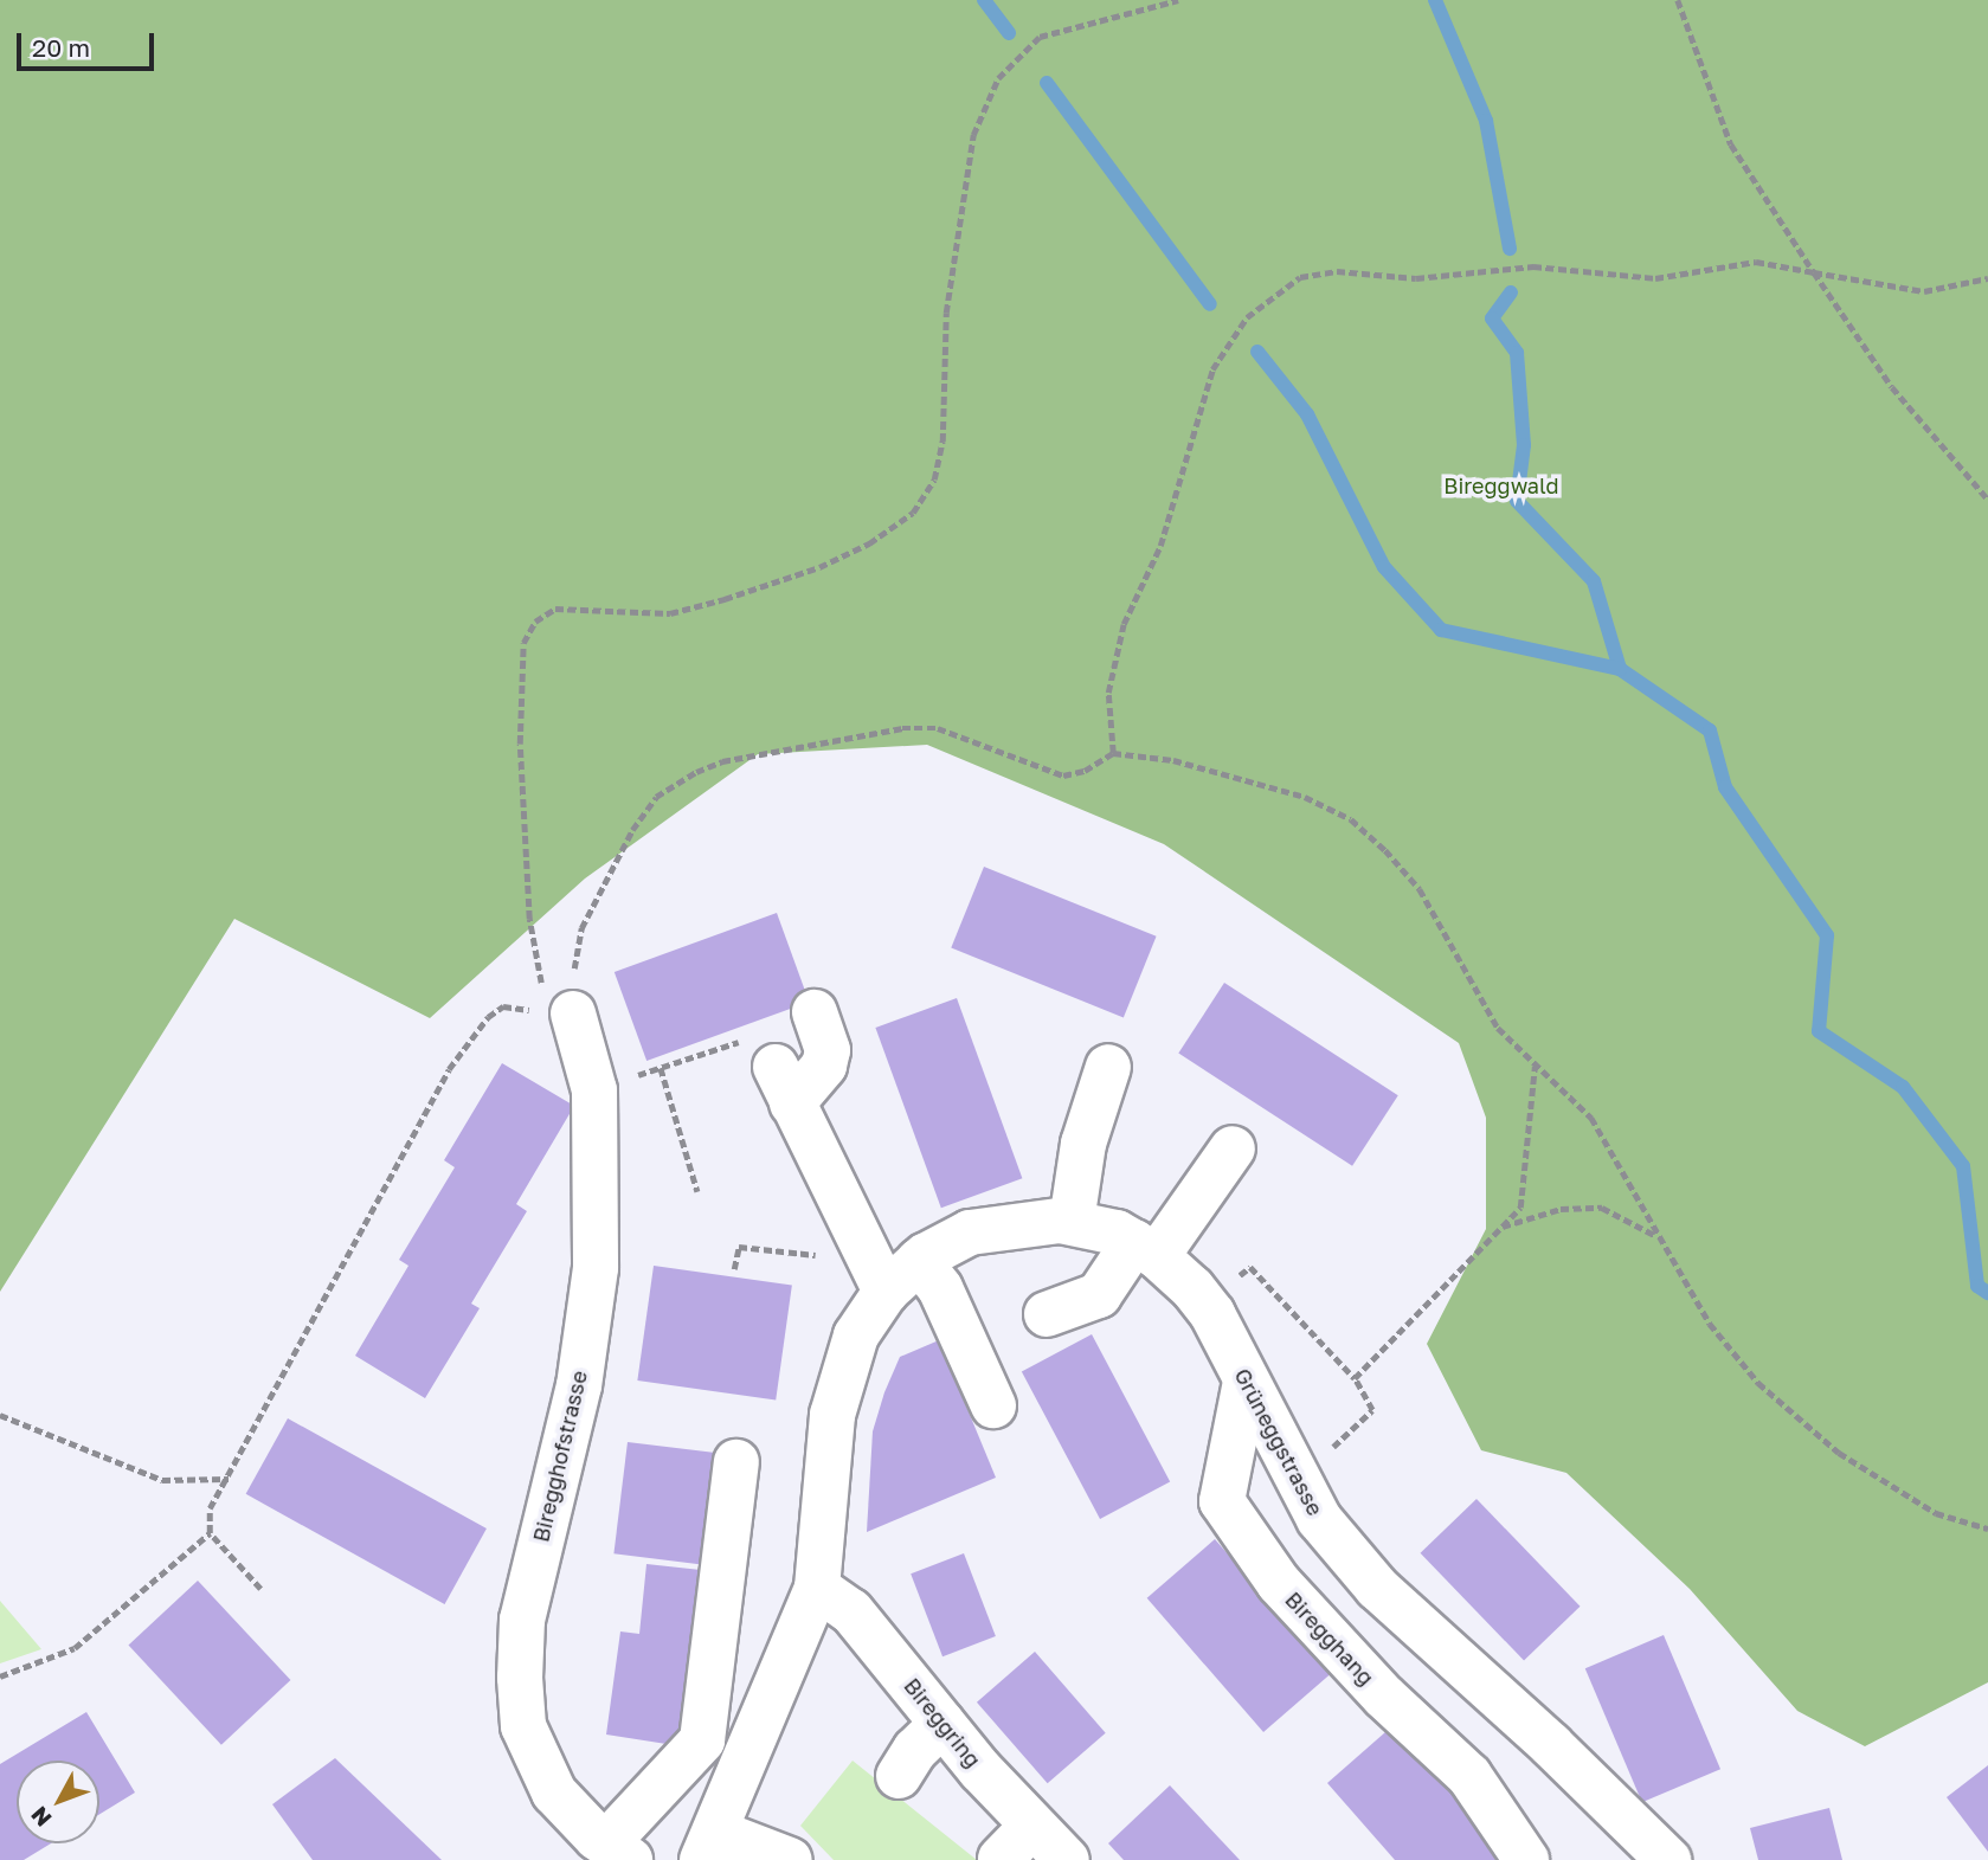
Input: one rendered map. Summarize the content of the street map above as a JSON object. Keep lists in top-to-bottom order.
{
  "streets": {
    "street": [
      "Grüneggstrasse",
      "Biregghofstrasse",
      "Biregghang",
      "Bireggring"
    ]
  },
  "crossings": [
    ["Grüneggstrasse", "Biregghang"],
    ["Grüneggstrasse", "Bireggring"]
  ],
  "parks": ["Bireggwald"],
  "scale_bar": "20 m",
  "north": "bottom left"
}
